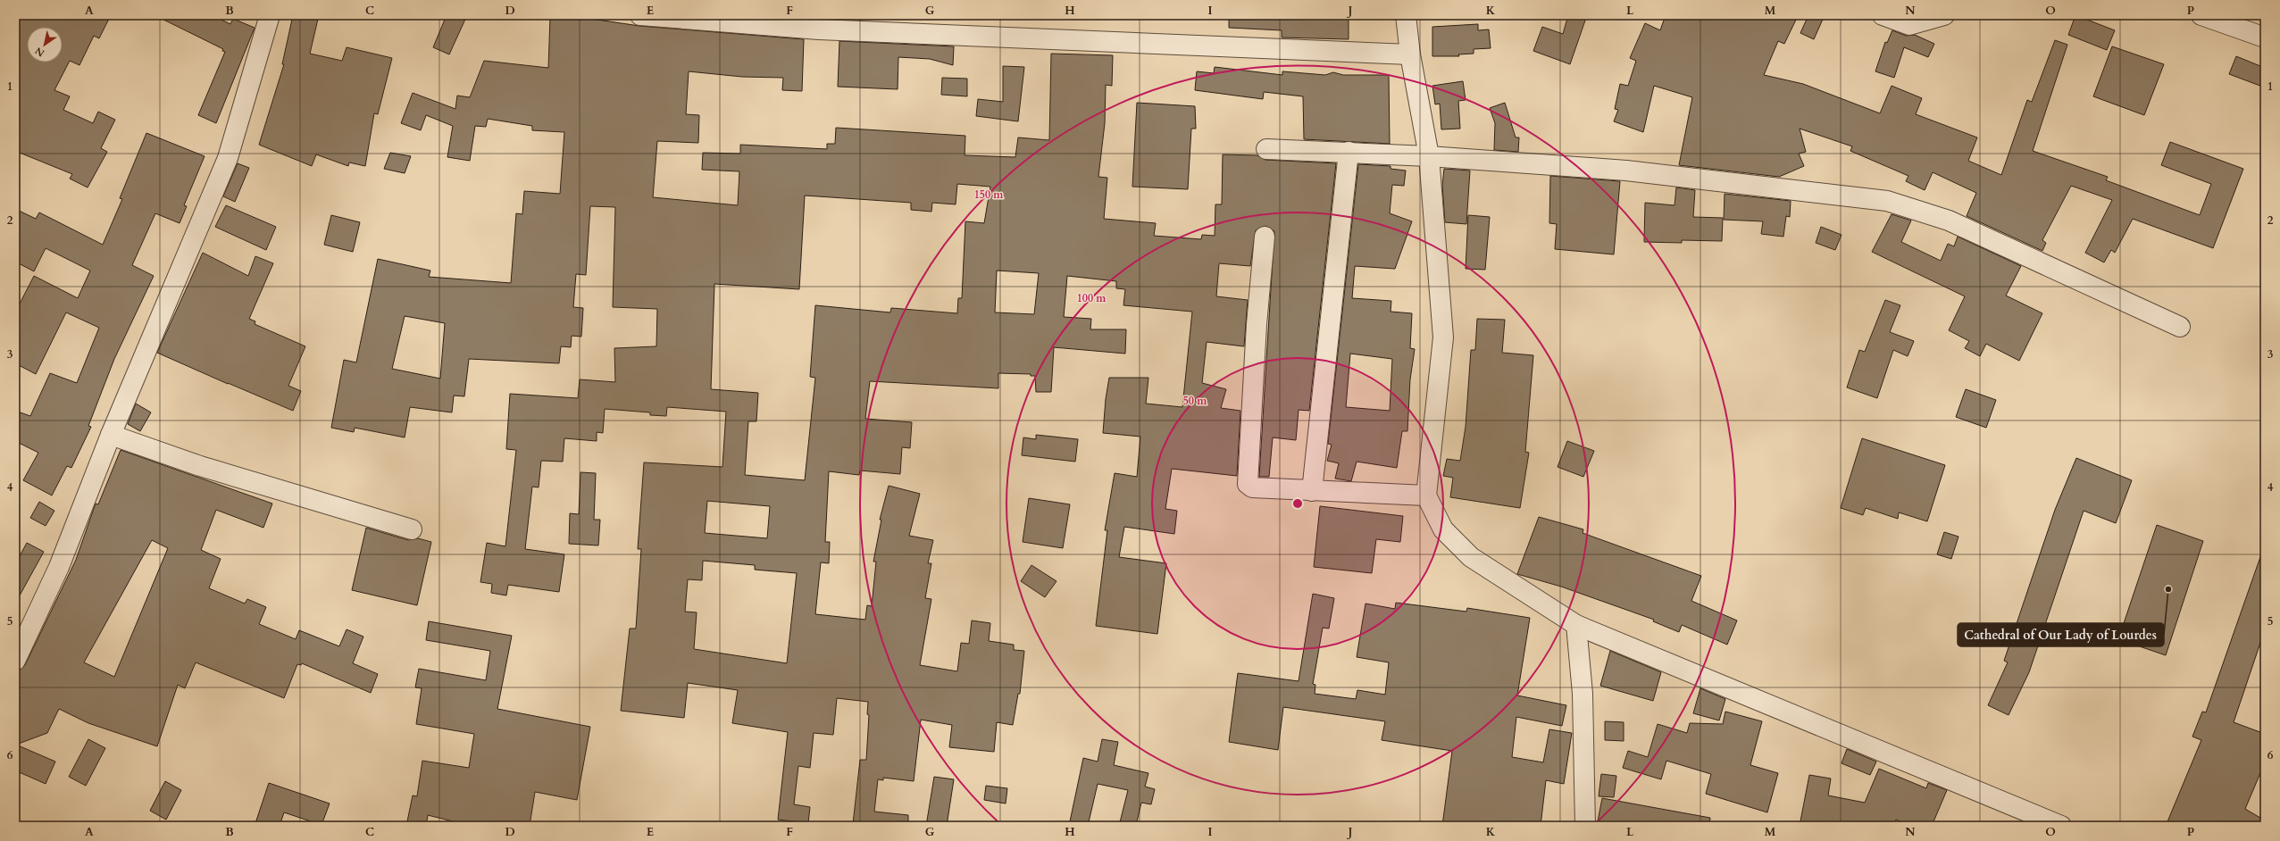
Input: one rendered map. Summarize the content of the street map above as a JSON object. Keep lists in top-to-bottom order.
{
  "places": ["Cathedral of Our Lady of Lourdes"],
  "north": "bottom left",
  "grid": {
    "columns": [
      "A",
      "B",
      "C",
      "D",
      "E",
      "F",
      "G",
      "H",
      "I",
      "J",
      "K",
      "L",
      "M",
      "N",
      "O",
      "P"
    ],
    "rows": [
      "1",
      "2",
      "3",
      "4",
      "5",
      "6"
    ]
  },
  "rings": ["150 m", "100 m", "50 m"]
}
